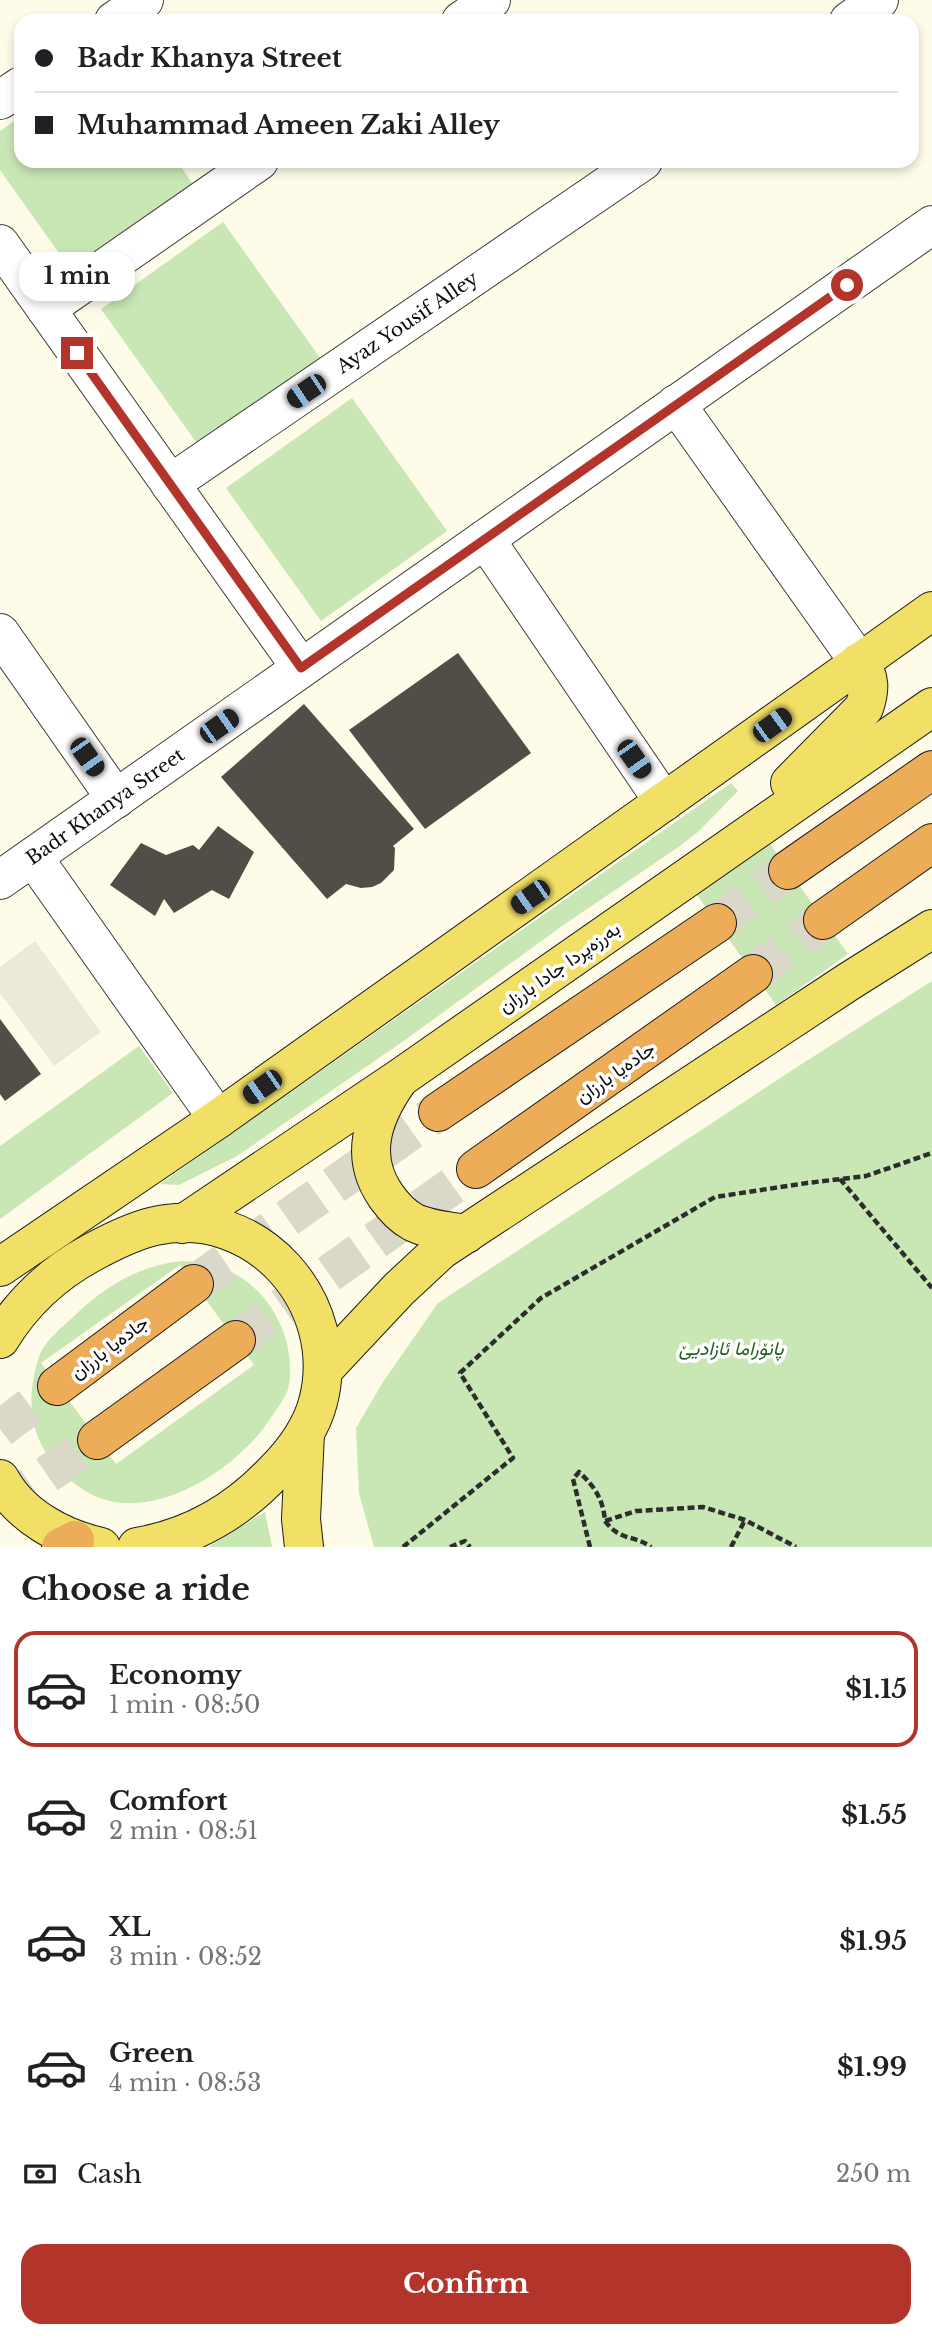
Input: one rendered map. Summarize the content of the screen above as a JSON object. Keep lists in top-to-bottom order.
{
  "streets": {
    "highway": ["جادەیا بارزان"],
    "main road": ["بەرزەپردا جادا بارزان"],
    "street": ["Ayaz Yousif Alley", "Badr Khanya Street"]
  },
  "parks": ["پانۆراما ئازادیێ"],
  "page": {
    "banner": ["Badr Khanya Street", "Muhammad Ameen Zaki Alley"],
    "bubble": "1 min",
    "heading": "Choose a ride",
    "list": [
      {
        "name": "Economy",
        "note": "1 min · 08:50",
        "value": "$1.15"
      },
      {
        "name": "Comfort",
        "note": "2 min · 08:51",
        "value": "$1.55"
      },
      {
        "name": "XL",
        "note": "3 min · 08:52",
        "value": "$1.95"
      },
      {
        "name": "Green",
        "note": "4 min · 08:53",
        "value": "$1.99"
      }
    ],
    "pay": ["Cash", "250 m"],
    "buttons": "Confirm"
  }
}
